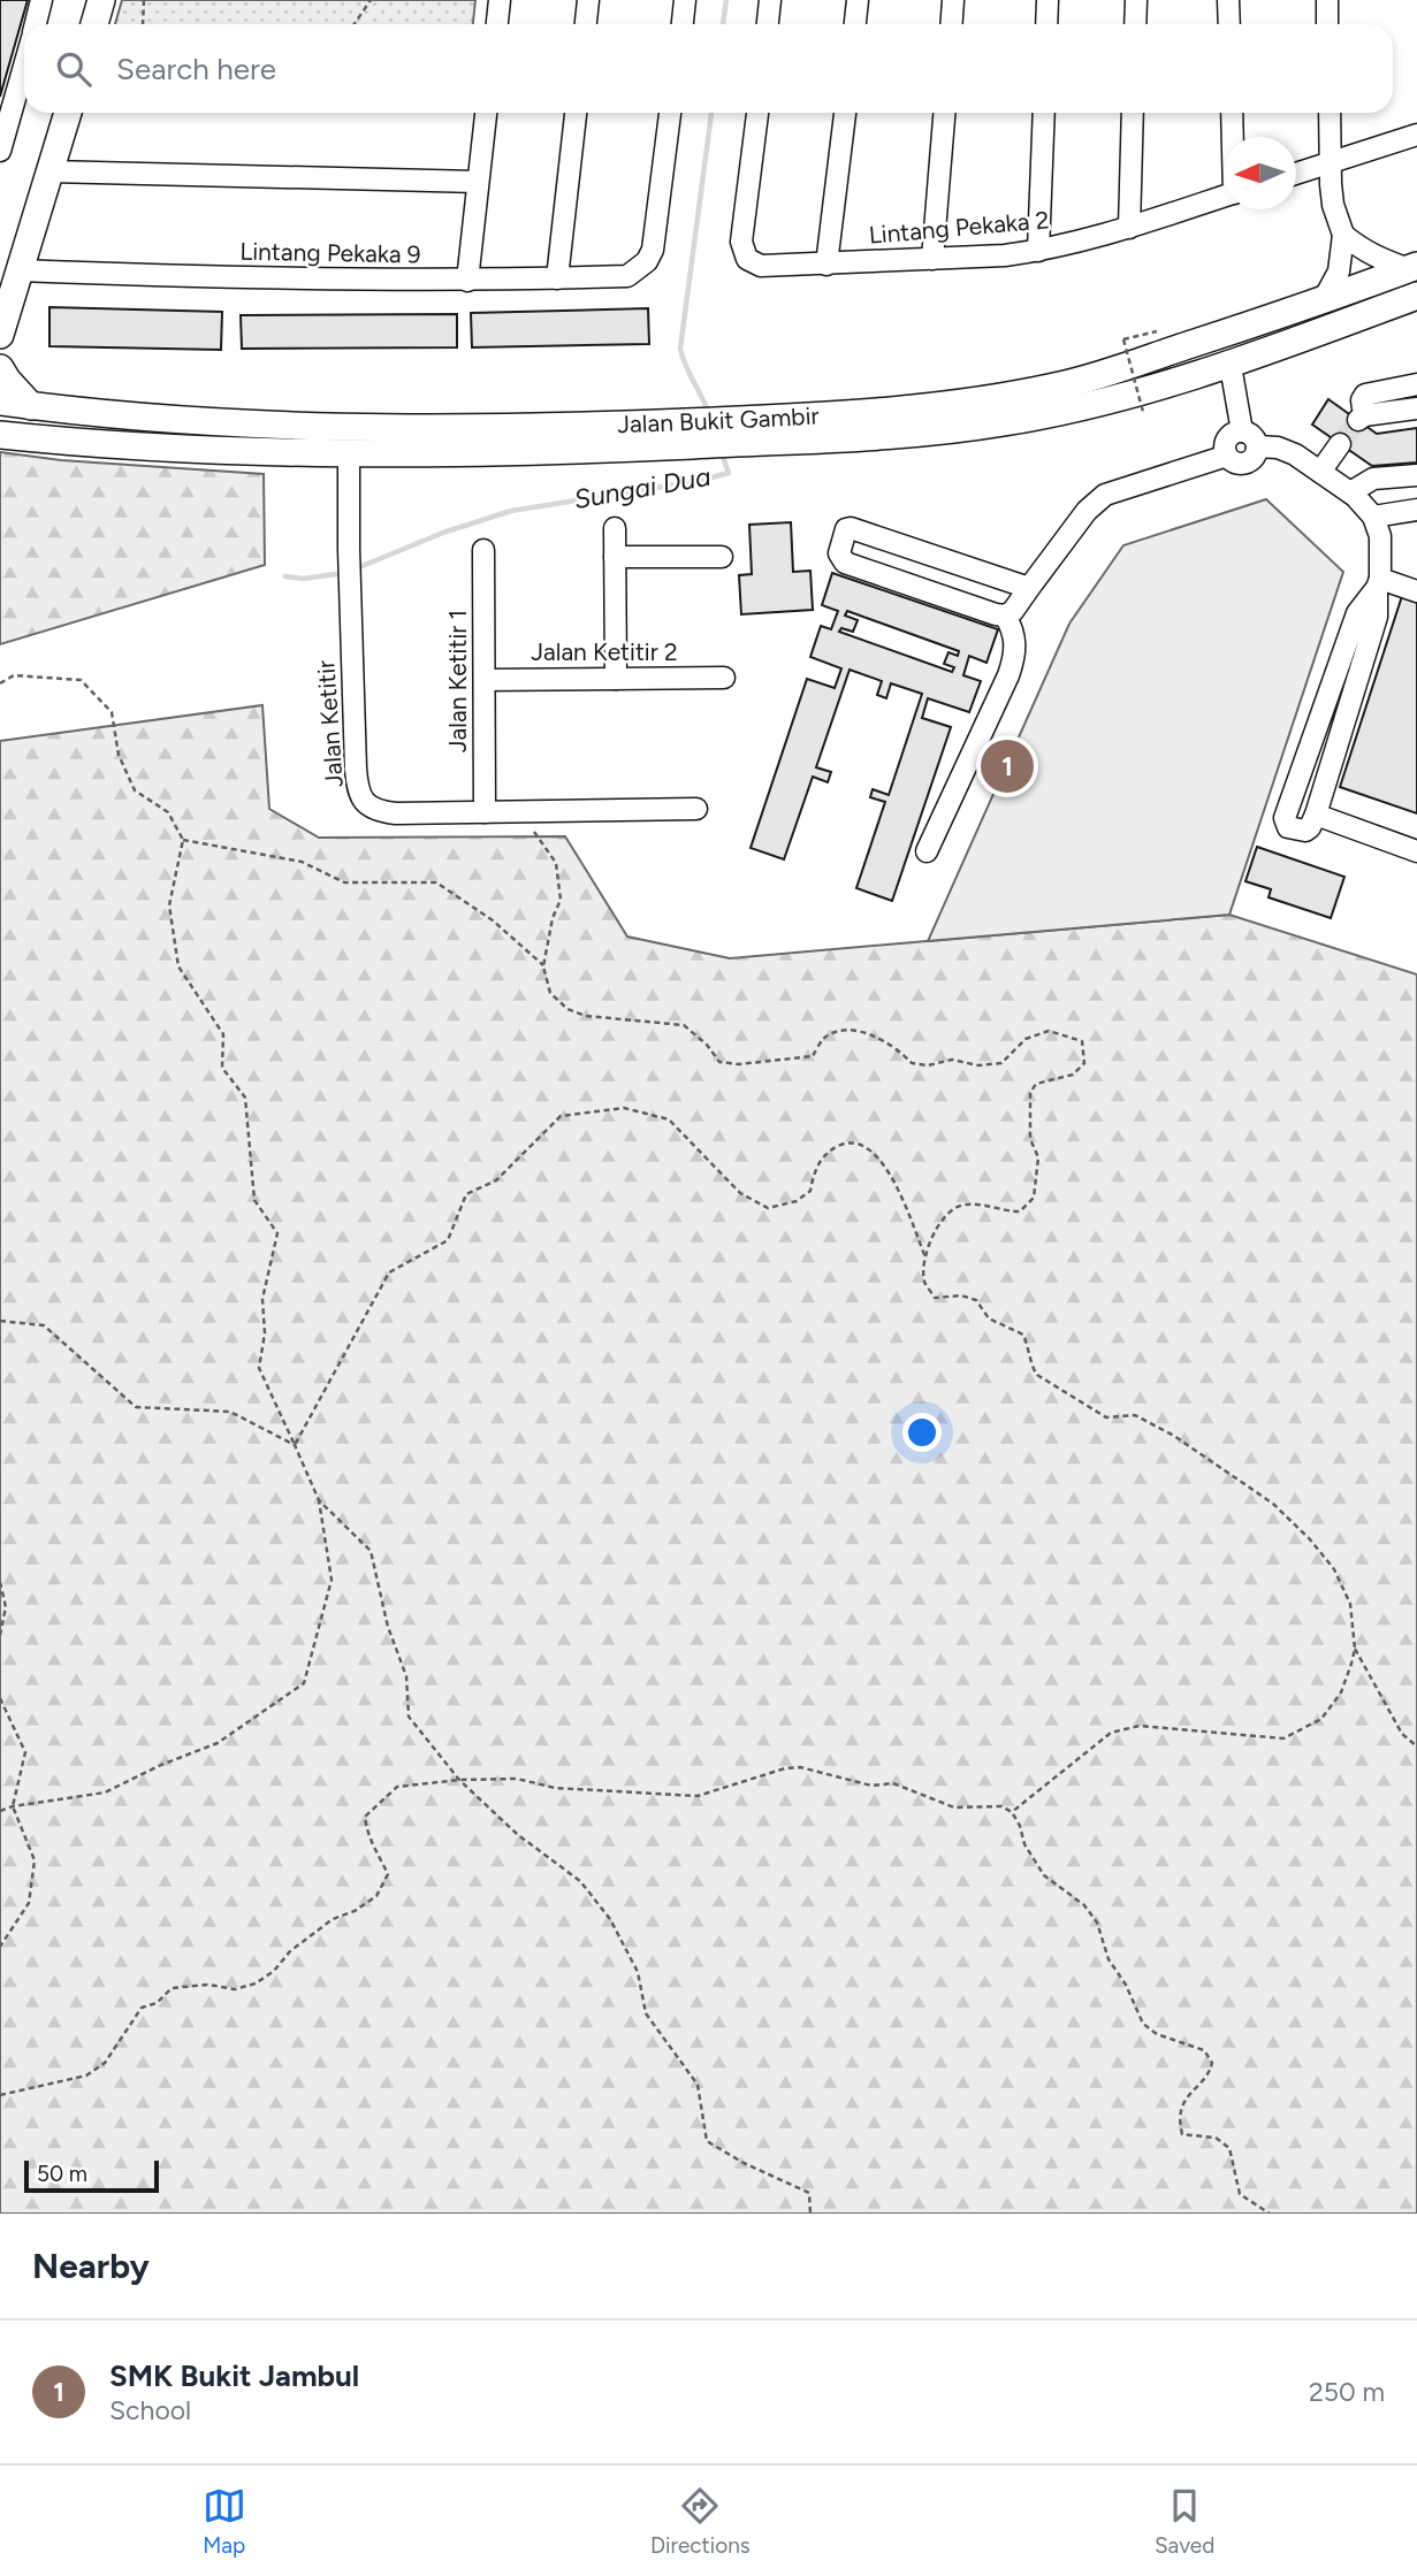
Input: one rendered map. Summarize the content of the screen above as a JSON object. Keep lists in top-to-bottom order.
{
  "streets": {
    "main road": ["Jalan Bukit Gambir"],
    "street": [
      "Lintang Pekaka 2",
      "Lintang Pekaka 9",
      "Jalan Ketitir 2",
      "Jalan Ketitir 1",
      "Jalan Ketitir"
    ]
  },
  "crossings": [
    ["Jalan Bukit Gambir", "Jalan Ketitir"],
    ["Jalan Ketitir 2", "Jalan Ketitir 1"],
    ["Jalan Ketitir 1", "Jalan Ketitir"]
  ],
  "water": ["Sungai Dua"],
  "scale_bar": "50 m",
  "north": "left",
  "page": {
    "search": "Search here",
    "pins": "1",
    "scale": "50 m",
    "heading": "Nearby",
    "list": [
      {
        "mark": "1",
        "name": "SMK Bukit Jambul",
        "note": "School",
        "value": "250 m"
      }
    ],
    "nav": ["Map", "Directions", "Saved"]
  }
}
